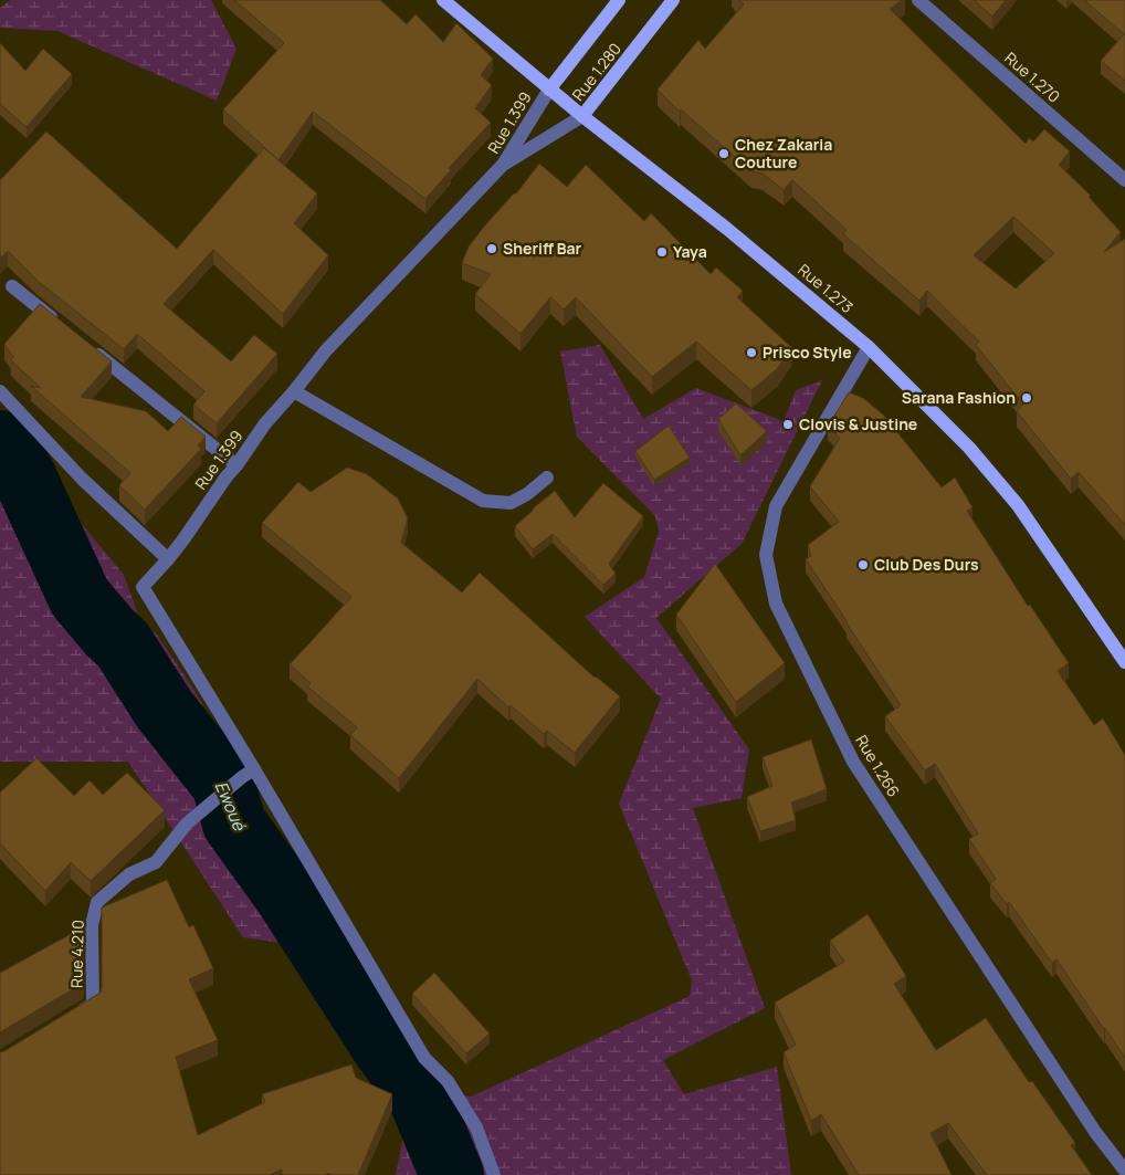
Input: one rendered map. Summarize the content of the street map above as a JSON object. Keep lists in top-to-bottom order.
{
  "streets": {
    "main road": ["Rue 1.280", "Rue 1.273"],
    "street": [
      "Rue 1.270",
      "Rue 1.399",
      "Rue 1.266",
      "Rue 4.210"
    ]
  },
  "crossings": [
    ["Rue 1.280", "Rue 1.399"],
    ["Rue 1.280", "Rue 1.273"],
    ["Rue 1.399", "Rue 1.273"],
    ["Rue 1.399", "Rue 4.210"],
    ["Rue 1.273", "Rue 1.266"]
  ],
  "water": ["Ewoué"],
  "places": [
    "Chez Zakaria Couture",
    "Sheriff Bar",
    "Yaya",
    "Prisco Style",
    "Sarana Fashion",
    "Clovis & Justine",
    "Club Des Durs"
  ]
}
